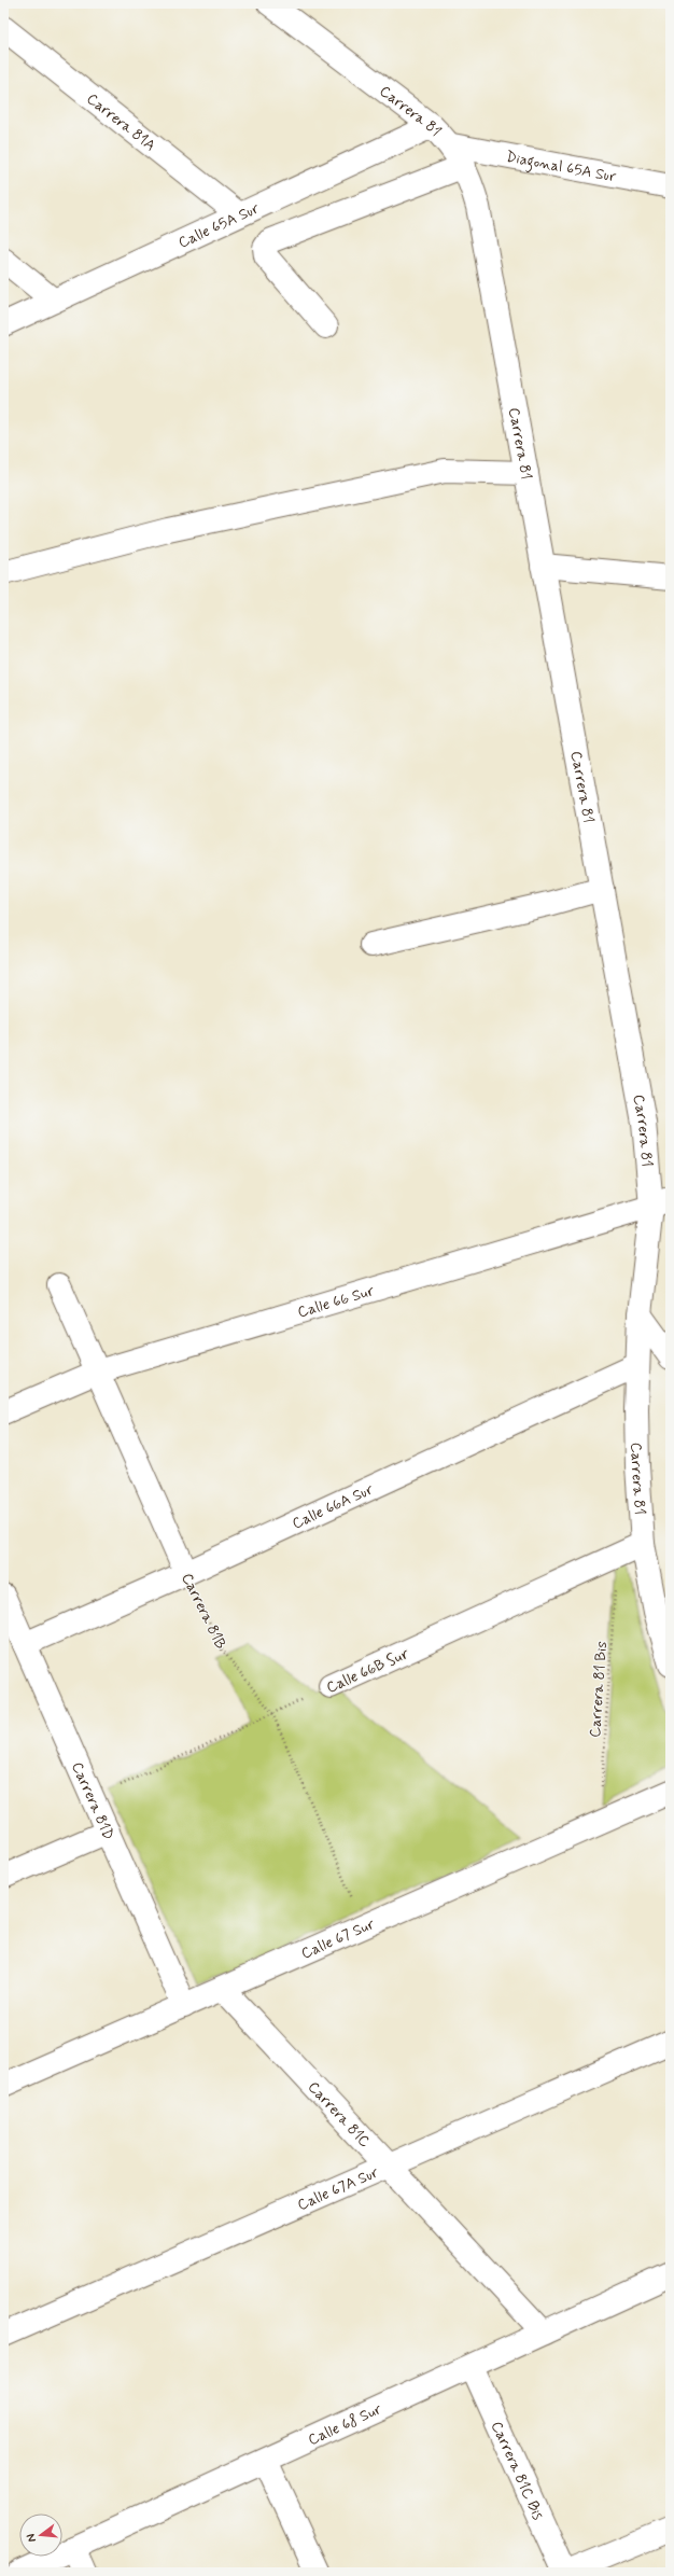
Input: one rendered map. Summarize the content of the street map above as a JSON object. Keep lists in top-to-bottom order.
{
  "streets": {
    "street": [
      "Carrera 81",
      "Carrera 81A",
      "Diagonal 65A Sur",
      "Calle 65A Sur",
      "Calle 66 Sur",
      "Calle 66A Sur",
      "Carrera 81B",
      "Calle 66B Sur",
      "Carrera 81D",
      "Calle 67 Sur",
      "Carrera 81C",
      "Calle 67A Sur",
      "Calle 68 Sur",
      "Carrera 81C Bis"
    ],
    "path": ["Carrera 81 Bis"]
  },
  "crossings": [
    ["Carrera 81", "Diagonal 65A Sur"],
    ["Carrera 81", "Calle 65A Sur"],
    ["Carrera 81", "Calle 66 Sur"],
    ["Carrera 81", "Calle 66A Sur"],
    ["Carrera 81", "Calle 66B Sur"],
    ["Carrera 81A", "Calle 65A Sur"],
    ["Calle 66 Sur", "Carrera 81B"],
    ["Calle 66A Sur", "Carrera 81B"],
    ["Calle 66A Sur", "Carrera 81D"],
    ["Carrera 81B", "Calle 66B Sur"],
    ["Carrera 81B", "Calle 67 Sur"],
    ["Calle 66B Sur", "Carrera 81 Bis"],
    ["Calle 66B Sur", "Carrera 81D"],
    ["Carrera 81 Bis", "Calle 67 Sur"],
    ["Carrera 81D", "Calle 67 Sur"],
    ["Calle 67 Sur", "Carrera 81C"],
    ["Carrera 81C", "Calle 67A Sur"],
    ["Carrera 81C", "Calle 68 Sur"],
    ["Calle 68 Sur", "Carrera 81C Bis"]
  ],
  "north": "left"
}
